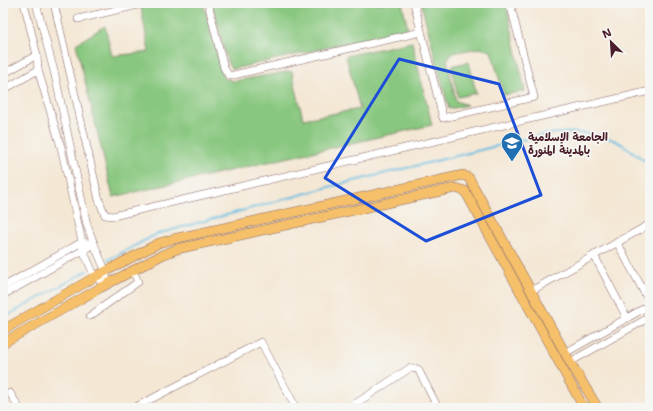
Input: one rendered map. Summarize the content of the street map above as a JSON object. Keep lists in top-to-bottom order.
{
  "places": {
    "school or university": ["الجامعة الإسلامية بالمدينة المنورة"]
  },
  "north": "top left"
}
